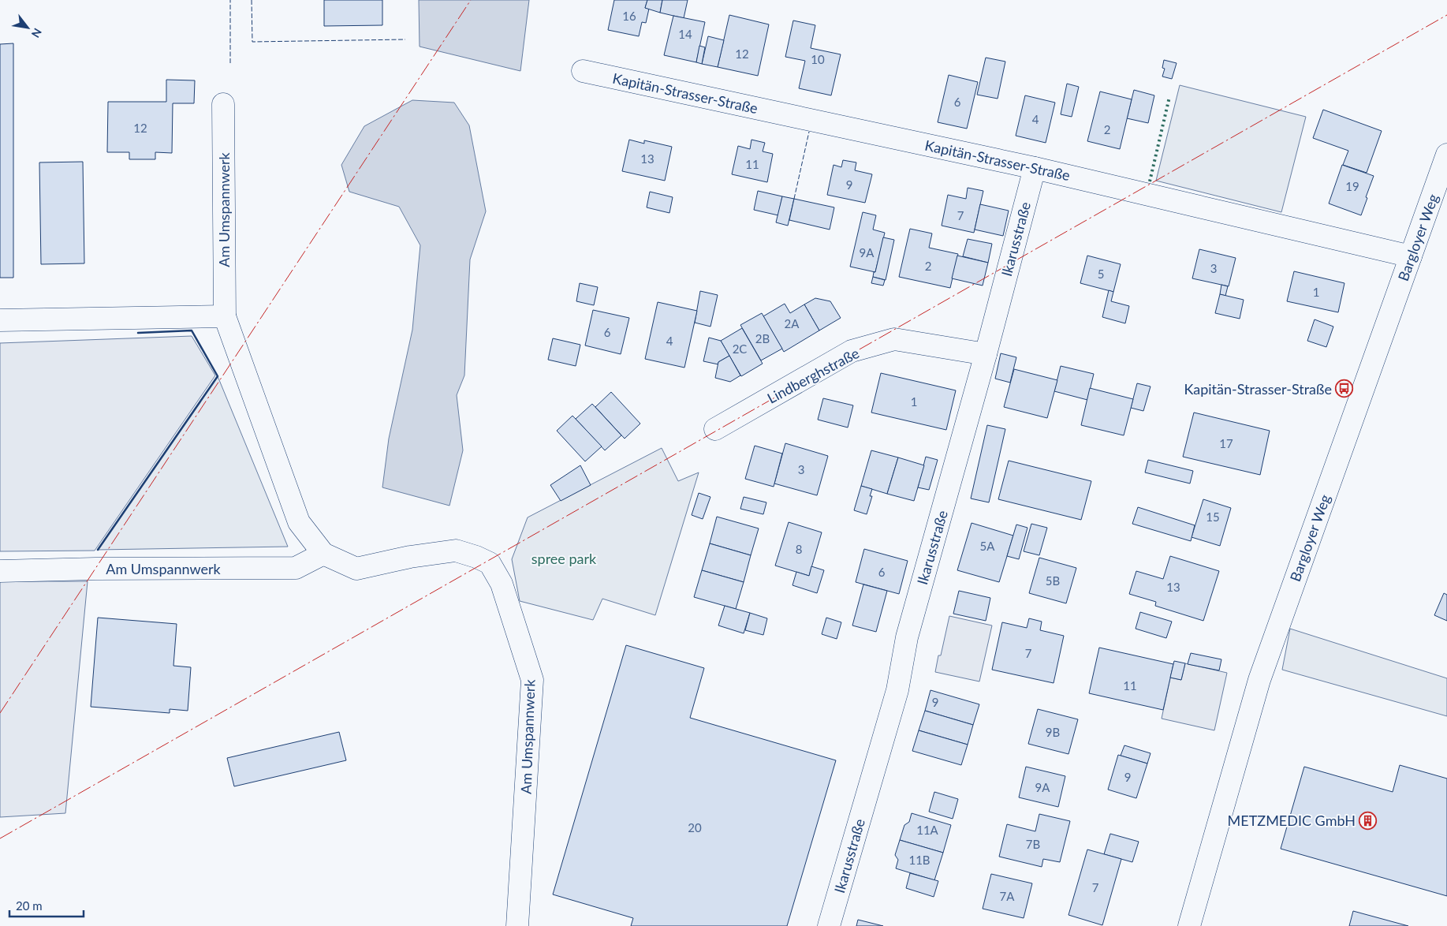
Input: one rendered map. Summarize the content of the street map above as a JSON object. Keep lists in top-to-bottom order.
{
  "streets": {
    "street": [
      "Kapitän-Strasser-Straße",
      "Am Umspannwerk",
      "Bargloyer Weg",
      "Ikarusstraße",
      "Lindberghstraße"
    ]
  },
  "crossings": [
    ["Kapitän-Strasser-Straße", "Bargloyer Weg"],
    ["Kapitän-Strasser-Straße", "Ikarusstraße"],
    ["Ikarusstraße", "Lindberghstraße"]
  ],
  "parks": ["spree park"],
  "places": {
    "bus stop": ["Kapitän-Strasser-Straße"],
    "building": ["METZMEDIC GmbH"]
  },
  "house_numbers": [
    "16",
    "14",
    "12",
    "10",
    "6",
    "4",
    "12",
    "2",
    "13",
    "11",
    "9",
    "19",
    "7",
    "9A",
    "2",
    "3",
    "5",
    "1",
    "2A",
    "6",
    "2B",
    "4",
    "2C",
    "1",
    "17",
    "3",
    "15",
    "5A",
    "8",
    "6",
    "5B",
    "13",
    "7",
    "11",
    "9",
    "9B",
    "9",
    "9A",
    "20",
    "11A",
    "7B",
    "11B",
    "7",
    "7A"
  ],
  "scale_bar": "20 m",
  "north": "bottom right"
}
